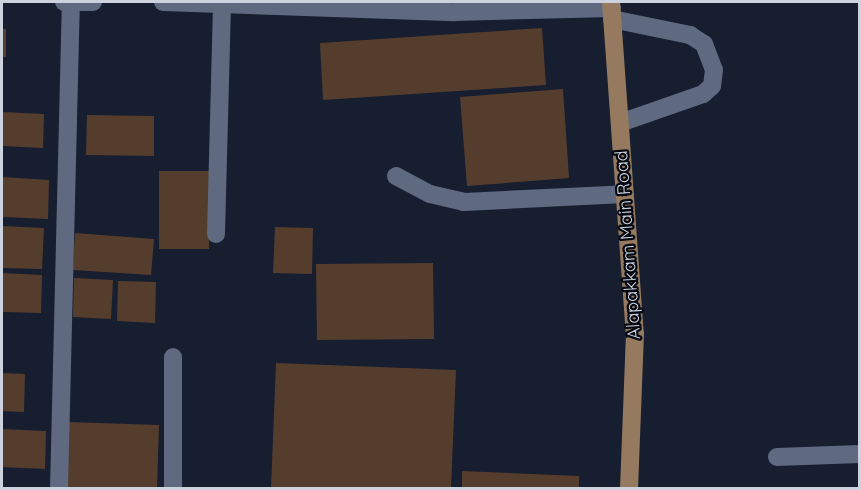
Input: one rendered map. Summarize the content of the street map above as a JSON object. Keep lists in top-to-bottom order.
{
  "streets": {
    "main road": ["Alapakkam Main Road"]
  }
}
